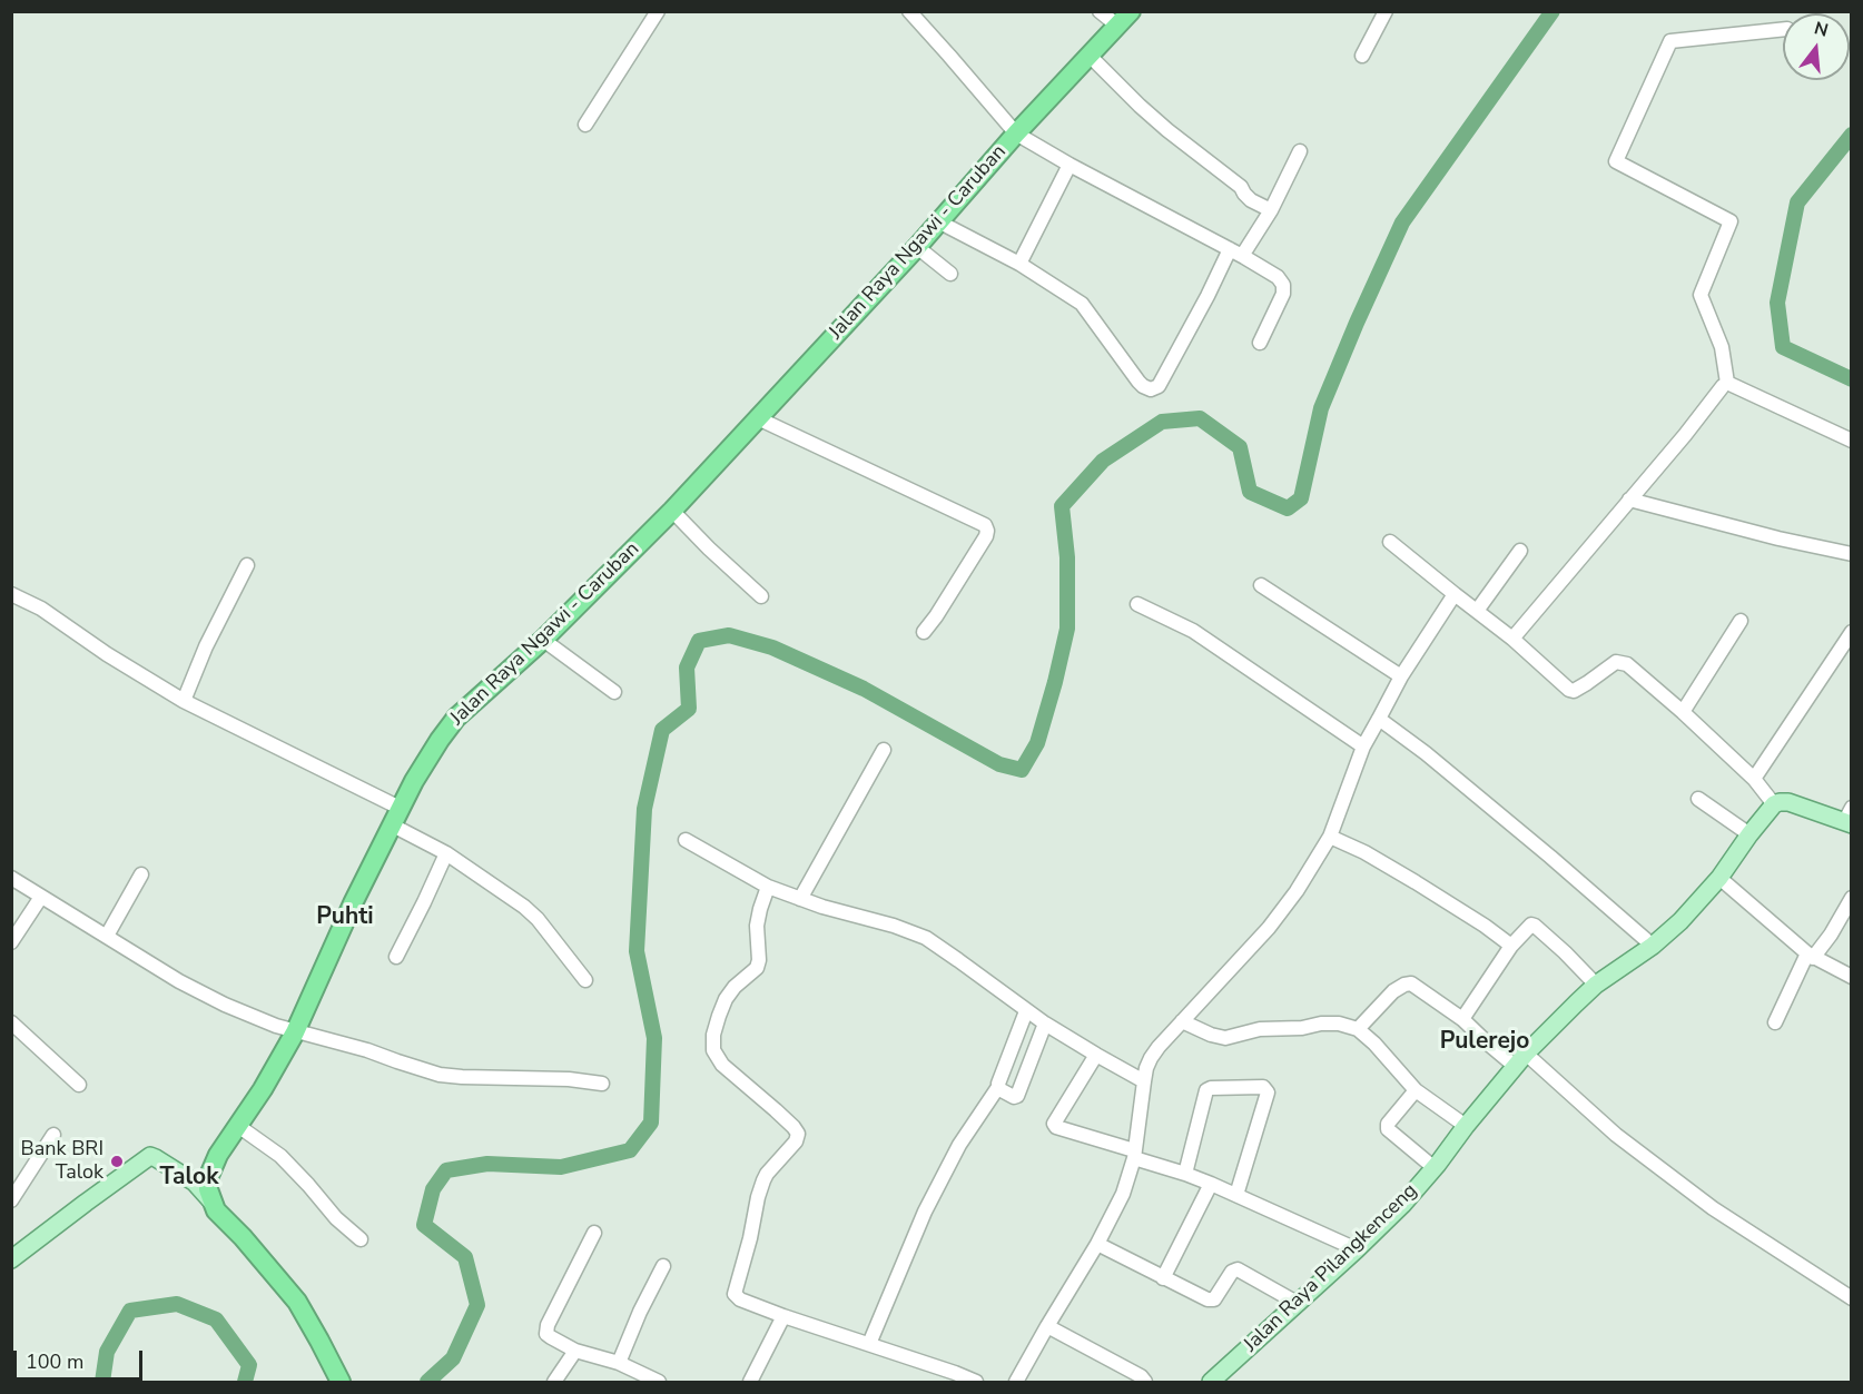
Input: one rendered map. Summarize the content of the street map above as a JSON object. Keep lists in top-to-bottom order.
{
  "streets": {
    "highway": ["Jalan Raya Ngawi - Caruban"],
    "main road": ["Jalan Raya Pilangkenceng"]
  },
  "districts": ["Puhti", "Pulerejo", "Talok"],
  "places": ["Bank BRI Talok"],
  "scale_bar": "100 m",
  "north": "top"
}
